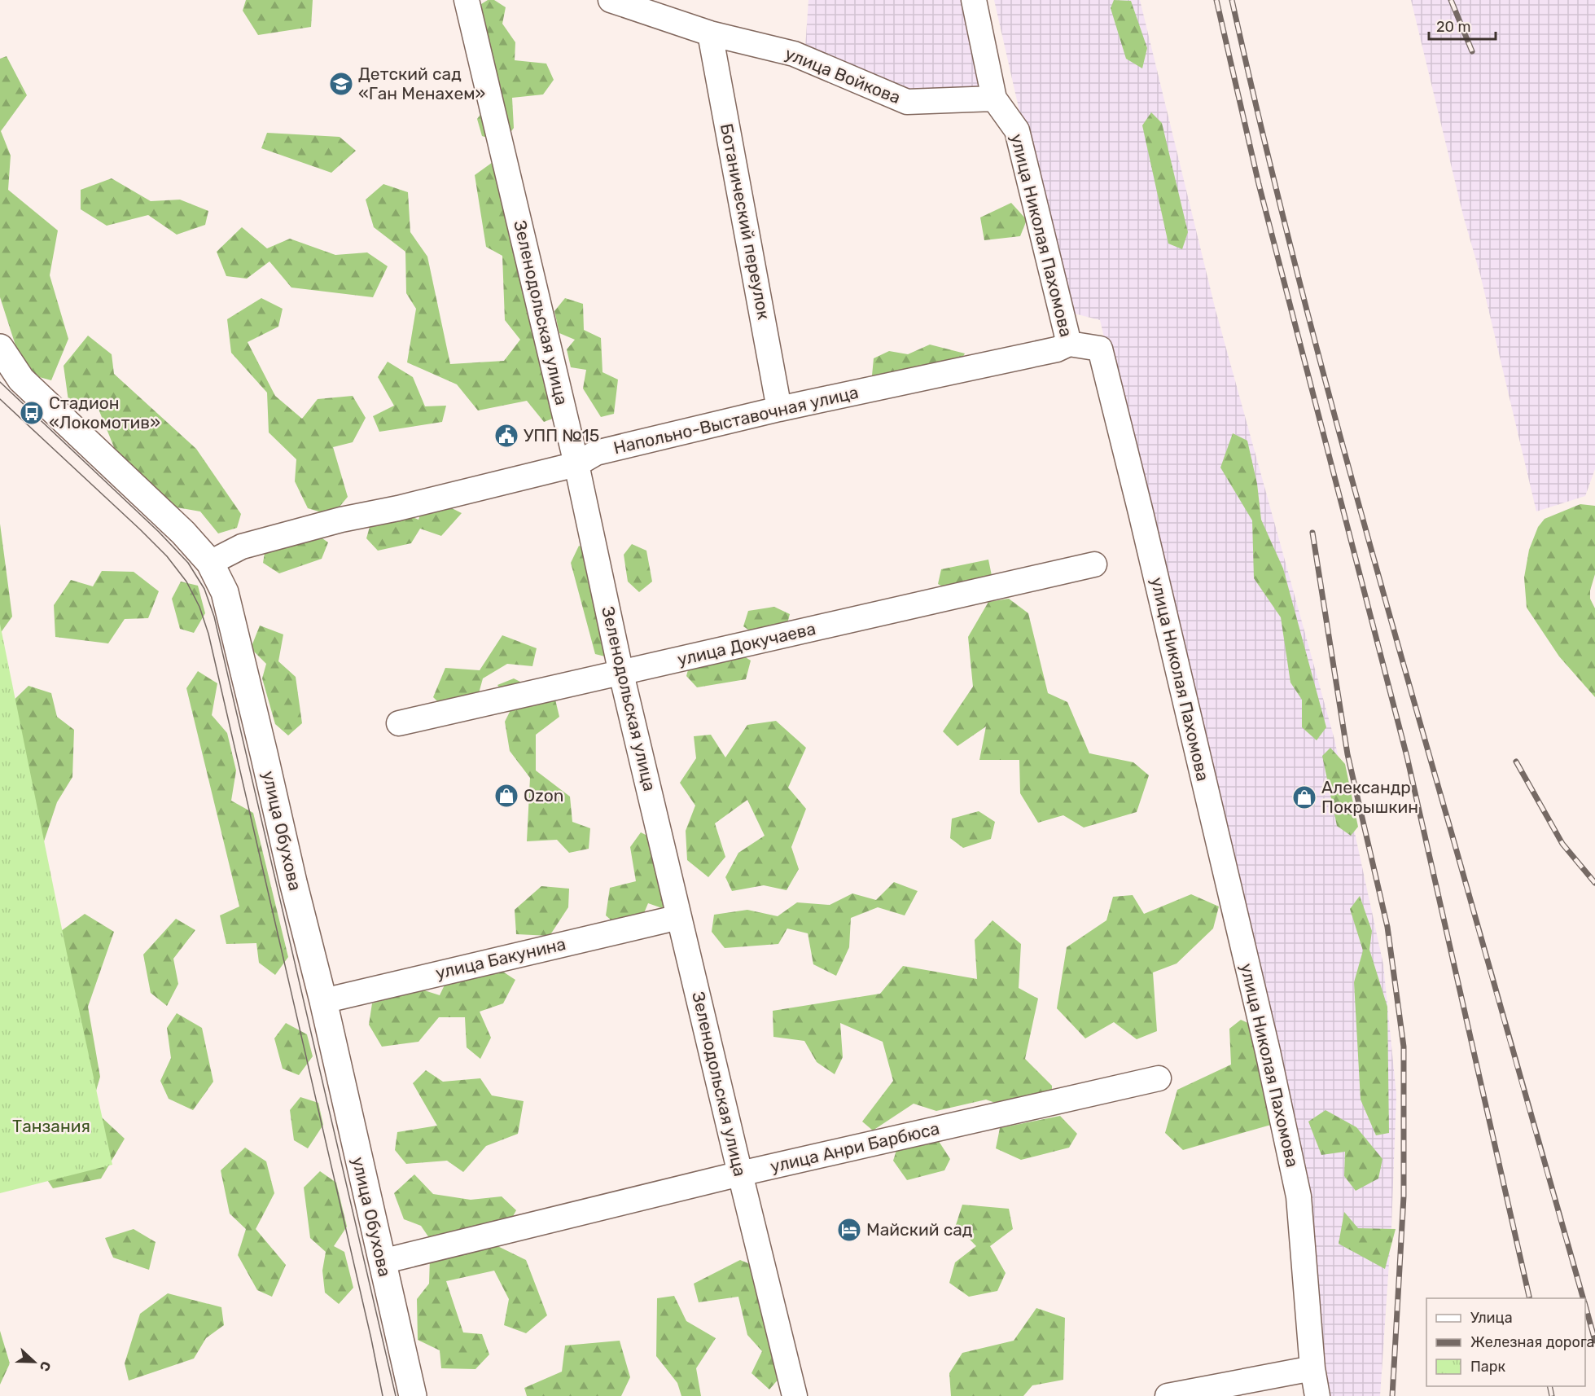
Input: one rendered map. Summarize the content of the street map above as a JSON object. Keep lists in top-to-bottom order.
{
  "streets": {
    "street": [
      "улица Войкова",
      "Ботанический переулок",
      "улица Николая Пахомова",
      "Зеленодольская улица",
      "Напольно-Выставочная улица",
      "улица Докучаева",
      "улица Обухова",
      "улица Бакунина",
      "улица Анри Барбюса"
    ]
  },
  "crossings": [
    ["улица Войкова", "Ботанический переулок"],
    ["улица Войкова", "улица Николая Пахомова"],
    ["Ботанический переулок", "Напольно-Выставочная улица"],
    ["улица Николая Пахомова", "Напольно-Выставочная улица"],
    ["Зеленодольская улица", "Напольно-Выставочная улица"],
    ["Зеленодольская улица", "улица Докучаева"],
    ["Зеленодольская улица", "улица Бакунина"],
    ["Зеленодольская улица", "улица Анри Барбюса"],
    ["Напольно-Выставочная улица", "улица Обухова"],
    ["улица Обухова", "улица Бакунина"],
    ["улица Обухова", "улица Анри Барбюса"]
  ],
  "parks": ["Танзания"],
  "places": {
    "school or university": ["Детский сад «Ган Менахем»"],
    "bus stop": ["Стадион «Локомотив»"],
    "public building": ["УПП №15"],
    "shop": ["Ozon", "Александр Покрышкин"],
    "hotel": ["Майский сад"]
  },
  "legend": ["Улица", "Железная дорога", "Парк"],
  "scale_bar": "20 m",
  "north": "right"
}
